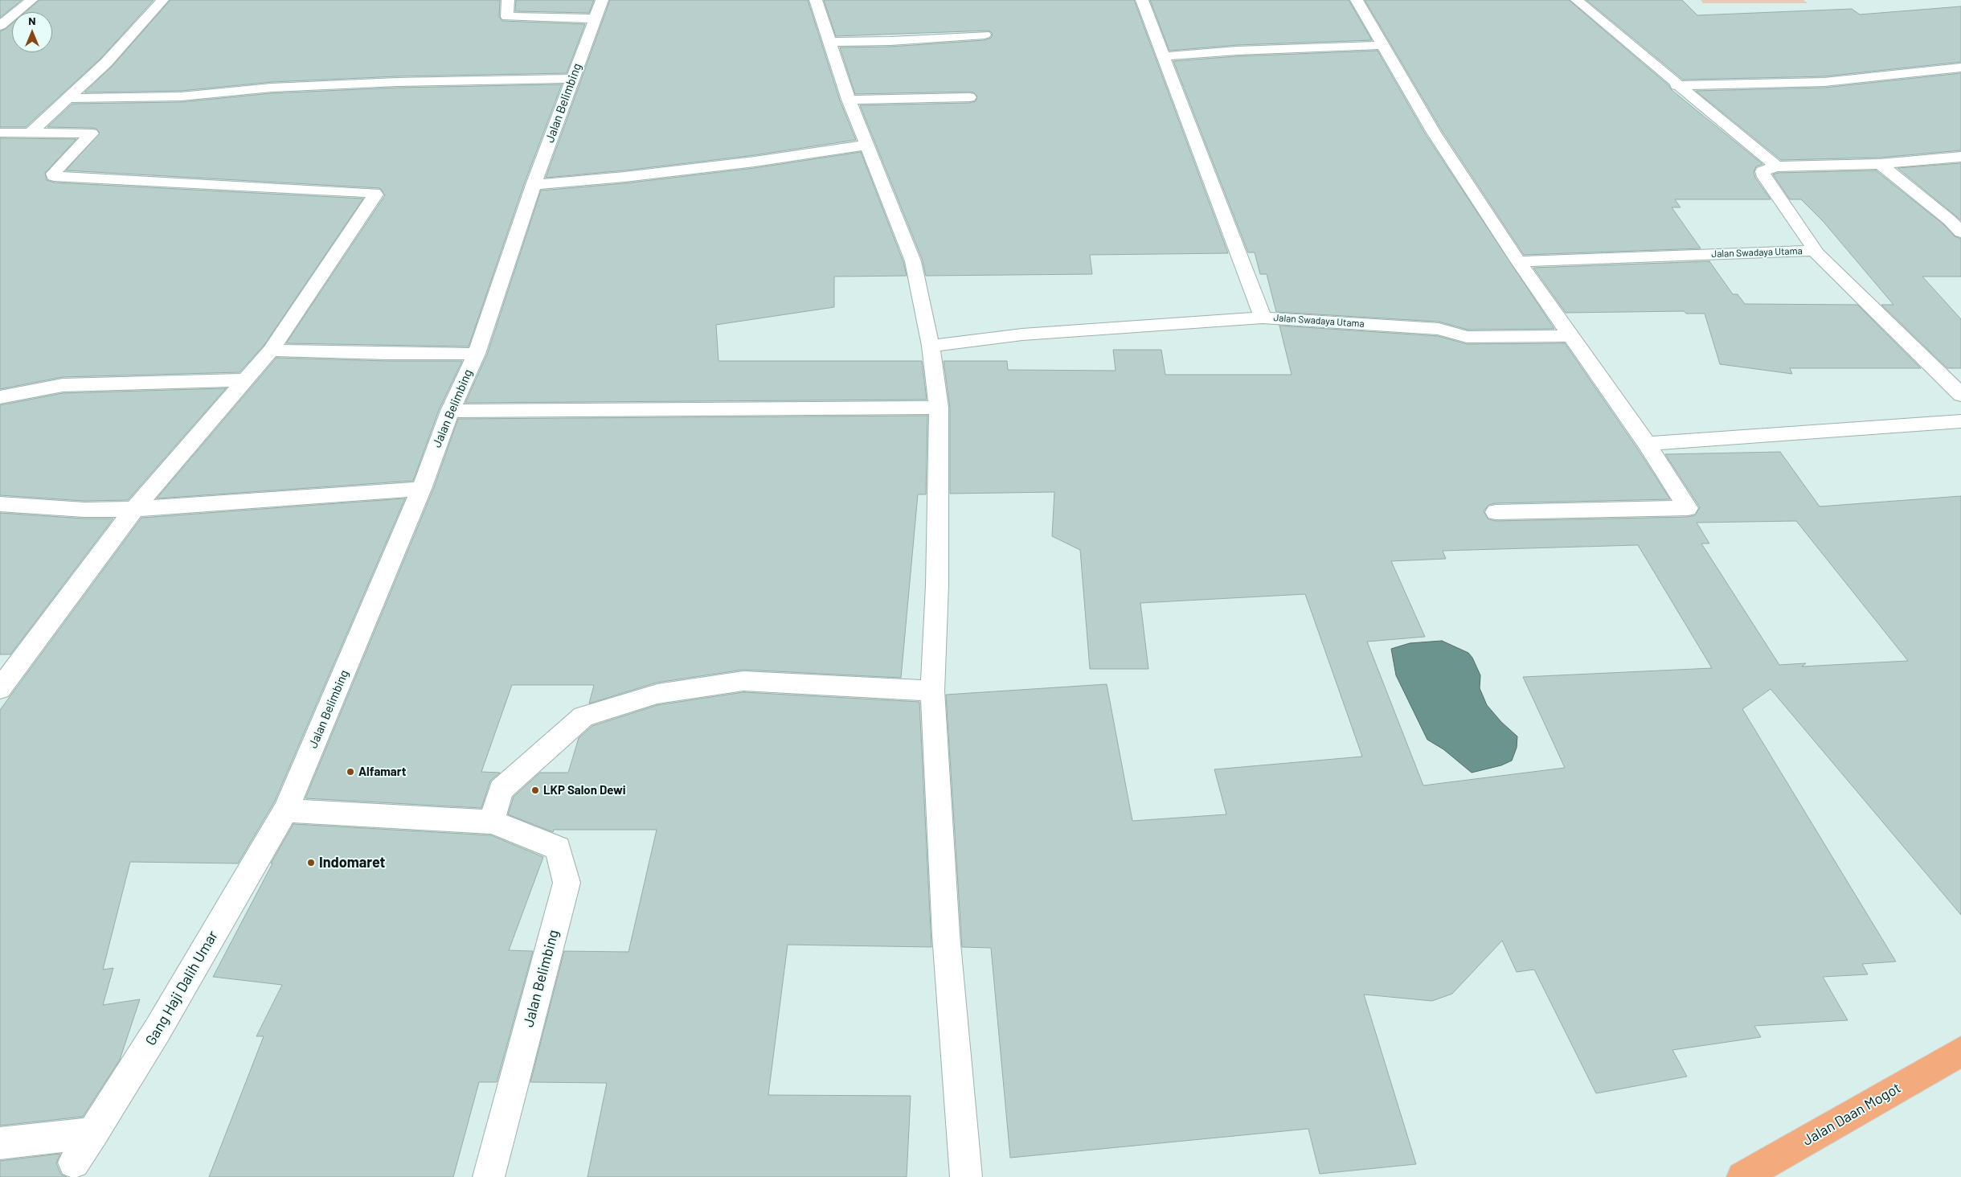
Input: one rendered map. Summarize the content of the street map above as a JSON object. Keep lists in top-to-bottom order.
{
  "streets": {
    "highway": ["Jalan Daan Mogot"],
    "street": ["Jalan Belimbing", "Jalan Swadaya Utama", "Gang Haji Dalih Umar"]
  },
  "crossings": [
    ["Jalan Belimbing", "Gang Haji Dalih Umar"]
  ],
  "places": ["Alfamart", "LKP Salon Dewi", "Indomaret"],
  "north": "top"
}
